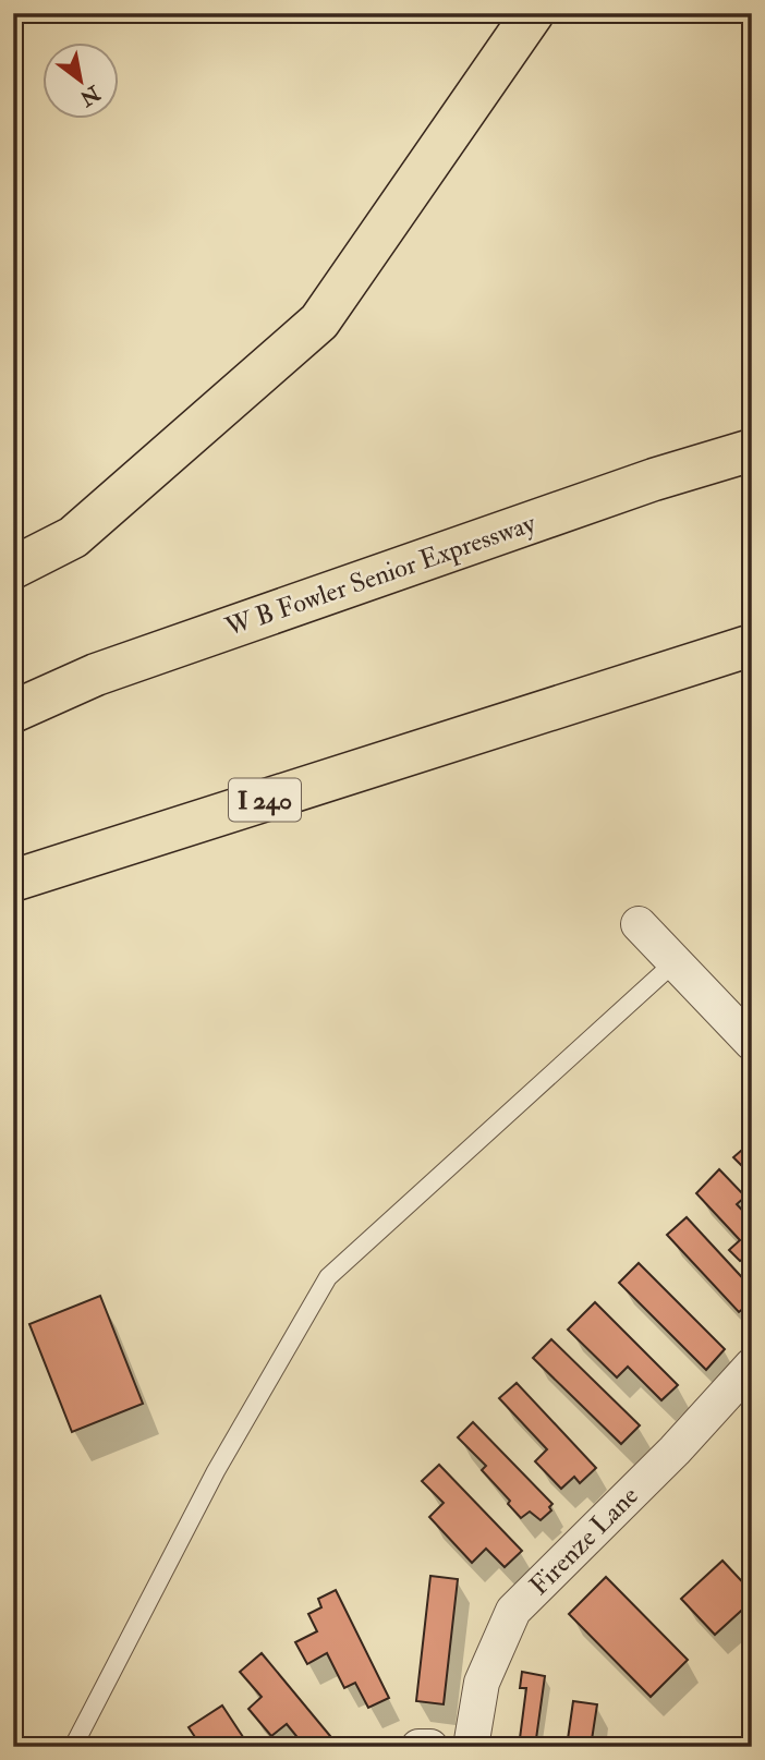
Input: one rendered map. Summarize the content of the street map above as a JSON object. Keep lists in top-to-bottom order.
{
  "streets": {
    "highway": ["W B Fowler Senior Expressway", "I 240"],
    "street": ["Firenze Lane"]
  },
  "north": "bottom right"
}
